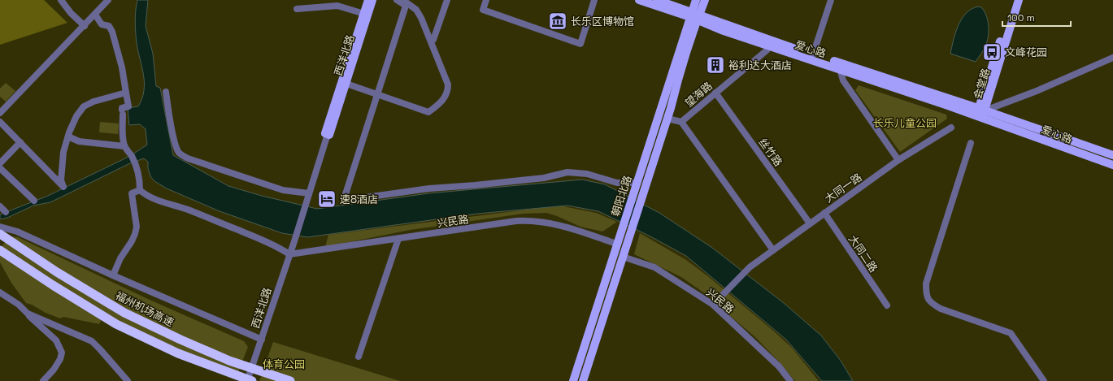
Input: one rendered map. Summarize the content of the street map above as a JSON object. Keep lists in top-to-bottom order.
{
  "streets": {
    "highway": ["福州机场高速"],
    "main road": [
      "爱心路",
      "西洋北路",
      "会堂路",
      "朝阳北路"
    ],
    "street": [
      "望海路",
      "丝竹路",
      "大同一路",
      "兴民路",
      "大同二路"
    ]
  },
  "crossings": [
    ["爱心路", "会堂路"],
    ["爱心路", "望海路"],
    ["爱心路", "朝阳北路"],
    ["西洋北路", "兴民路"],
    ["望海路", "丝竹路"],
    ["望海路", "朝阳北路"],
    ["丝竹路", "大同一路"],
    ["大同一路", "兴民路"],
    ["大同一路", "大同二路"],
    ["朝阳北路", "兴民路"]
  ],
  "parks": ["长乐儿童公园", "体育公园"],
  "places": {
    "museum": ["长乐区博物馆"],
    "bus stop": ["文峰花园"],
    "building": ["裕利达大酒店"],
    "hotel": ["速8酒店"]
  },
  "scale_bar": "100 m"
}
